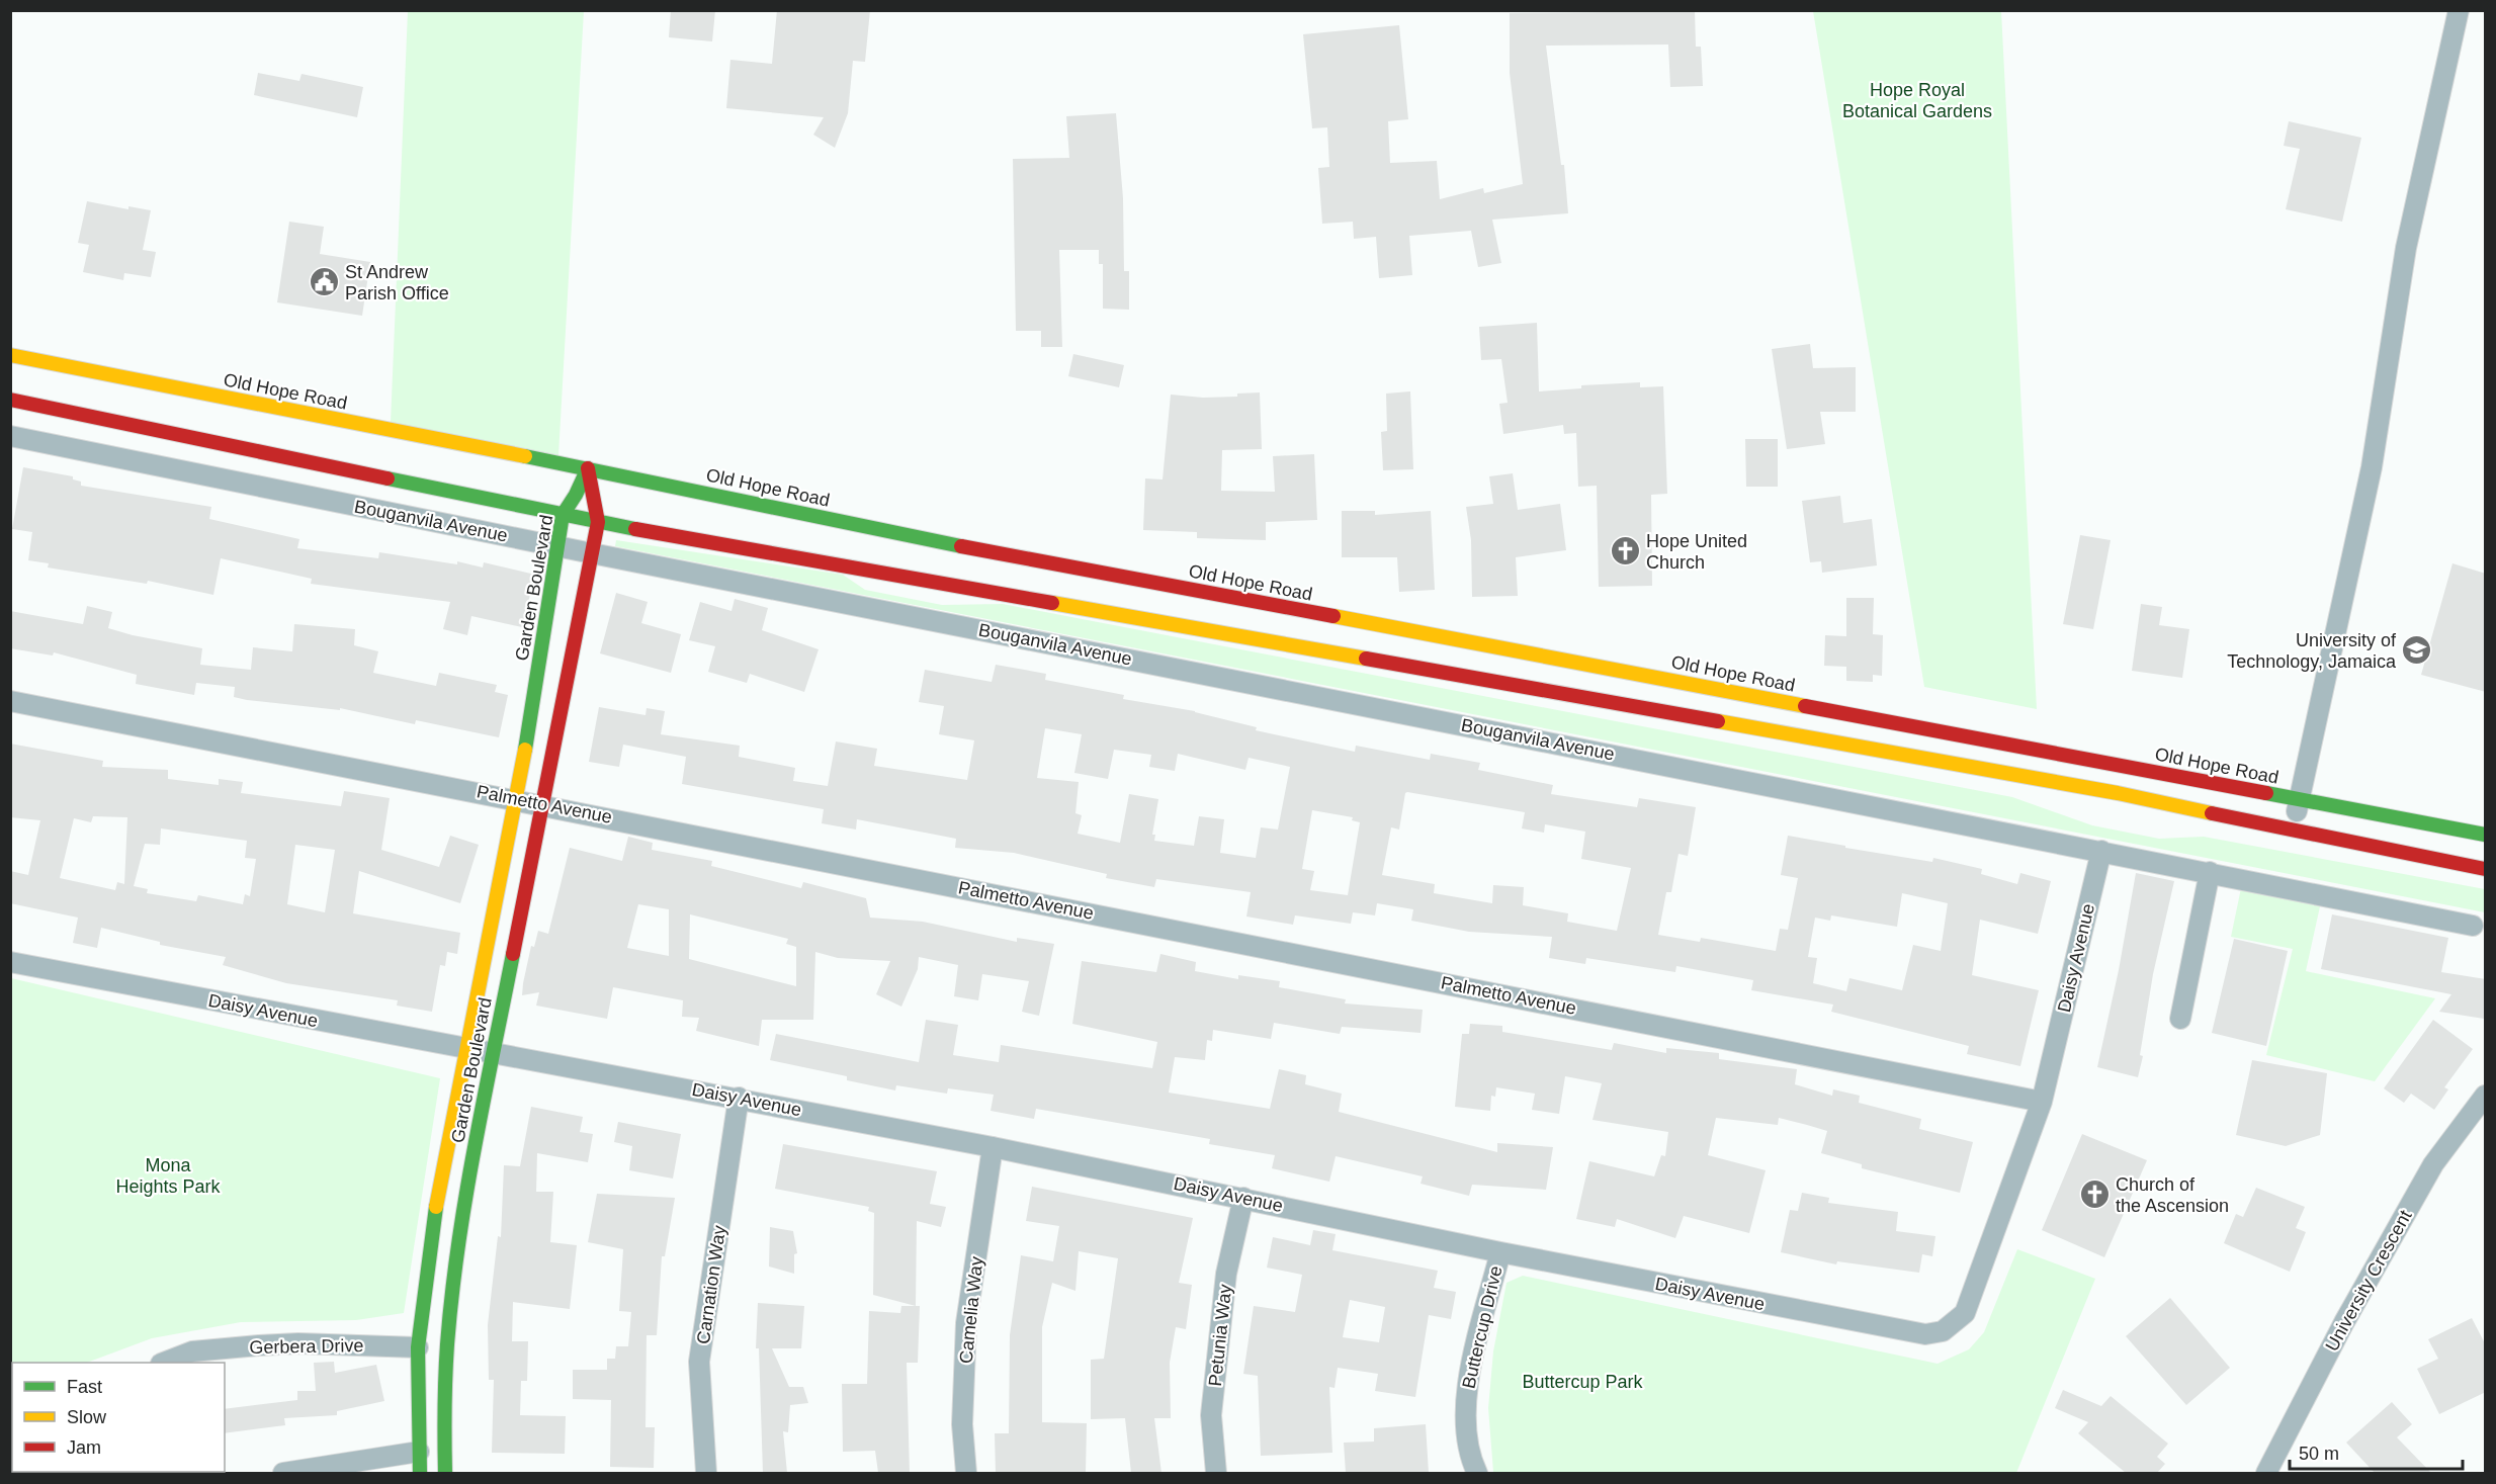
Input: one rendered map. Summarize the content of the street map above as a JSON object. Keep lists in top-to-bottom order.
{
  "streets": {
    "main road": ["Old Hope Road", "Garden Boulevard"],
    "street": [
      "Bouganvila Avenue",
      "Palmetto Avenue",
      "Daisy Avenue",
      "University Crescent",
      "Carnation Way",
      "Camelia Way",
      "Buttercup Drive",
      "Petunia Way",
      "Gerbera Drive"
    ]
  },
  "crossings": [
    ["Old Hope Road", "Garden Boulevard"],
    ["Bouganvila Avenue", "Garden Boulevard"],
    ["Bouganvila Avenue", "Daisy Avenue"],
    ["Garden Boulevard", "Palmetto Avenue"],
    ["Garden Boulevard", "Daisy Avenue"],
    ["Garden Boulevard", "Gerbera Drive"],
    ["Palmetto Avenue", "Daisy Avenue"],
    ["Daisy Avenue", "Carnation Way"],
    ["Daisy Avenue", "Camelia Way"],
    ["Daisy Avenue", "Buttercup Drive"],
    ["Daisy Avenue", "Petunia Way"]
  ],
  "parks": ["Hope Royal Botanical Gardens", "Mona Heights Park", "Buttercup Park"],
  "places": {
    "public building": ["St Andrew Parish Office"],
    "church": ["Hope United Church", "Church of the Ascension"],
    "school or university": ["University of Technology, Jamaica"]
  },
  "legend": ["Fast", "Slow", "Jam"],
  "scale_bar": "50 m"
}
